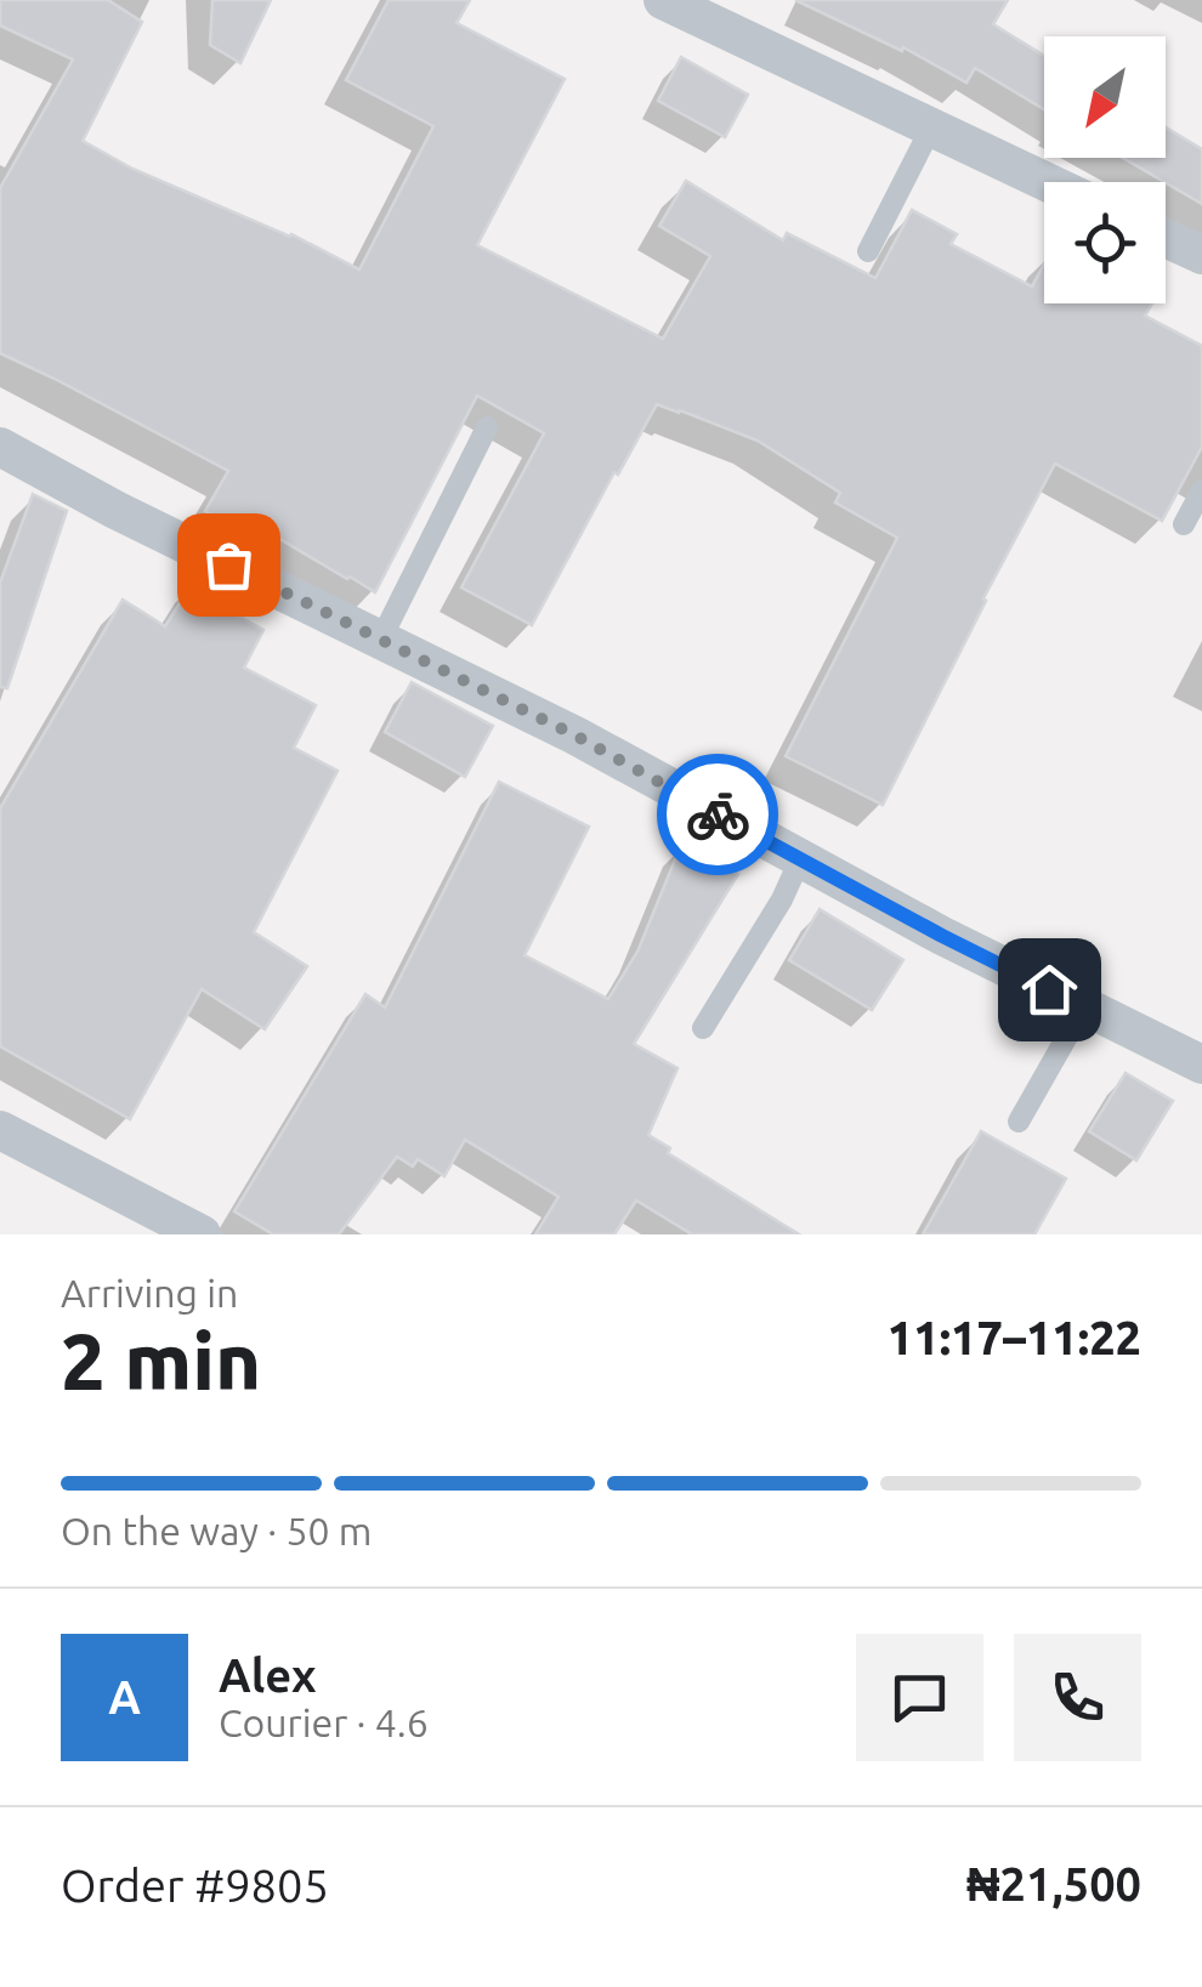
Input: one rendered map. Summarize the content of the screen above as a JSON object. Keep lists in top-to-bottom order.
{
  "north": "bottom left",
  "page": {
    "heading": ["2 min", "Arriving in", "11:17–11:22"],
    "panel": [
      "Alex",
      "Courier · 4.6",
      "Order #9805",
      "₦21,500"
    ],
    "bar": "On the way · 50 m",
    "round": "A"
  }
}
